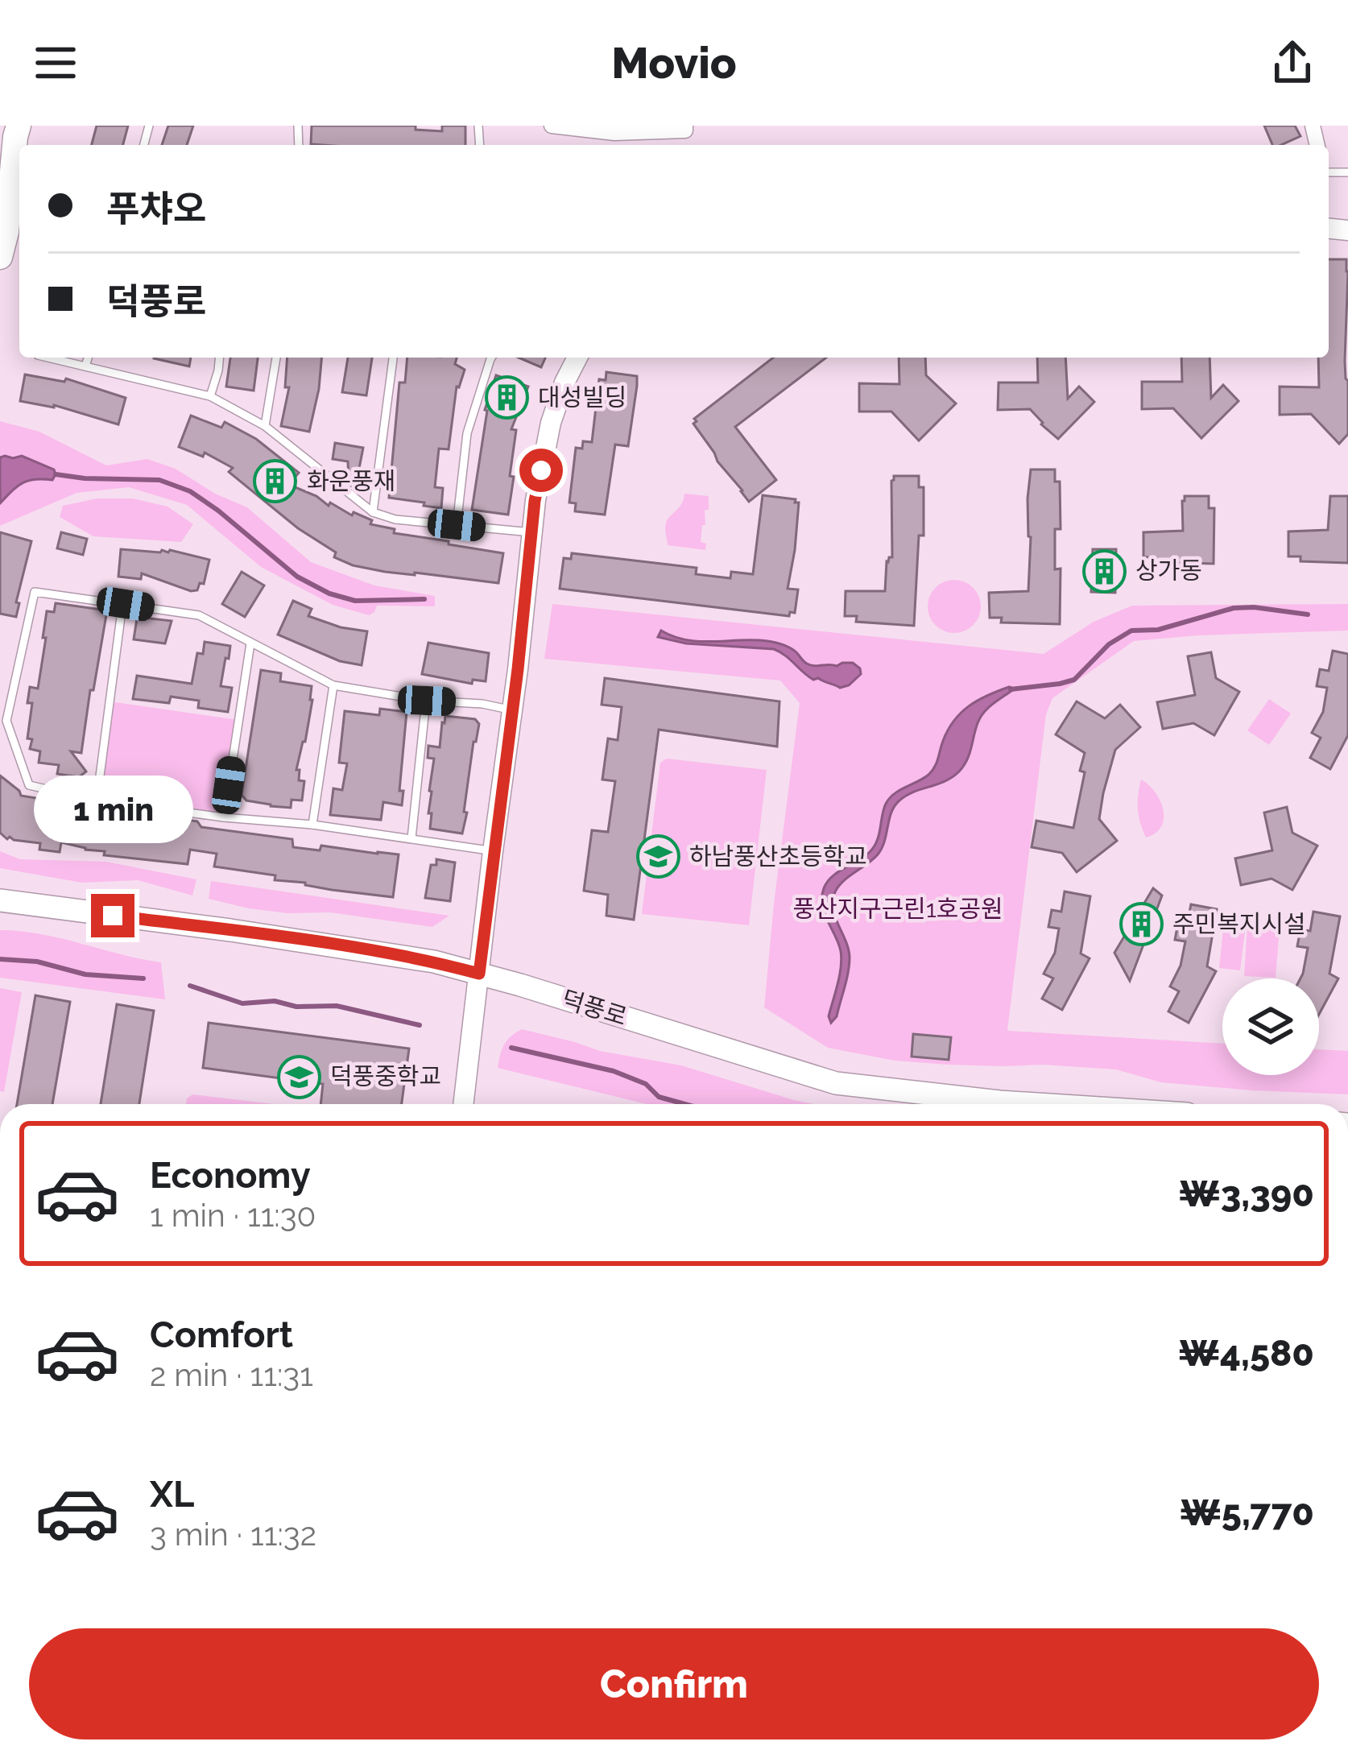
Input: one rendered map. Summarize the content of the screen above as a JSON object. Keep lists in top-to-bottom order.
{
  "streets": {
    "main road": ["덕풍로"]
  },
  "parks": ["풍산지구근린1호공원"],
  "places": {
    "building": [
      "대성빌딩",
      "화운풍재",
      "상가동",
      "주민복지시설"
    ],
    "school or university": ["하남풍산초등학교", "덕풍중학교"]
  },
  "page": {
    "header": "Movio",
    "banner": ["푸챠오", "덕풍로"],
    "bubble": "1 min",
    "list": [
      {
        "name": "Economy",
        "note": "1 min · 11:30",
        "value": "₩3,390"
      },
      {
        "name": "Comfort",
        "note": "2 min · 11:31",
        "value": "₩4,580"
      },
      {
        "name": "XL",
        "note": "3 min · 11:32",
        "value": "₩5,770"
      }
    ],
    "buttons": "Confirm"
  }
}
